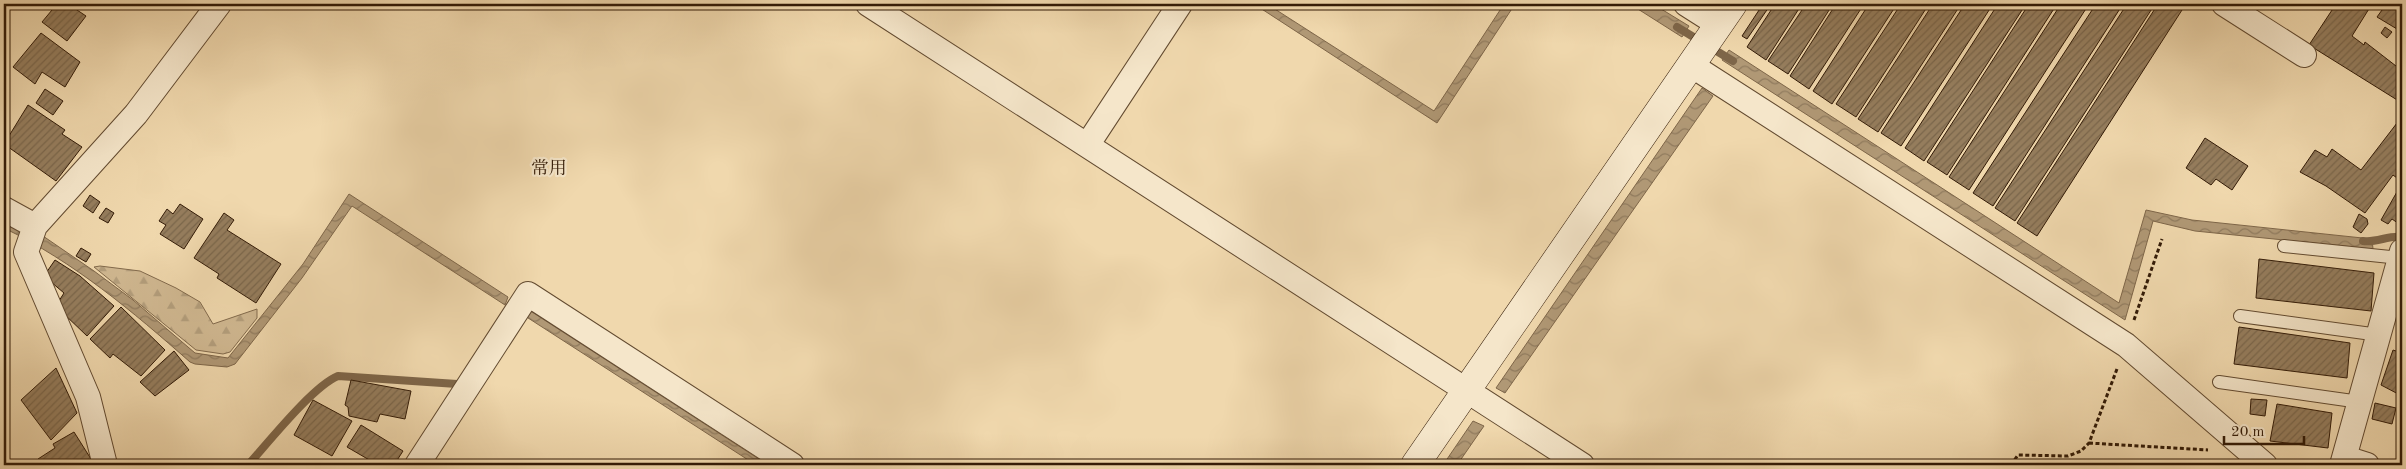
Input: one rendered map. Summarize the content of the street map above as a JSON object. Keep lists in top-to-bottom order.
{
  "districts": ["常用"],
  "scale_bar": "20 m"
}
